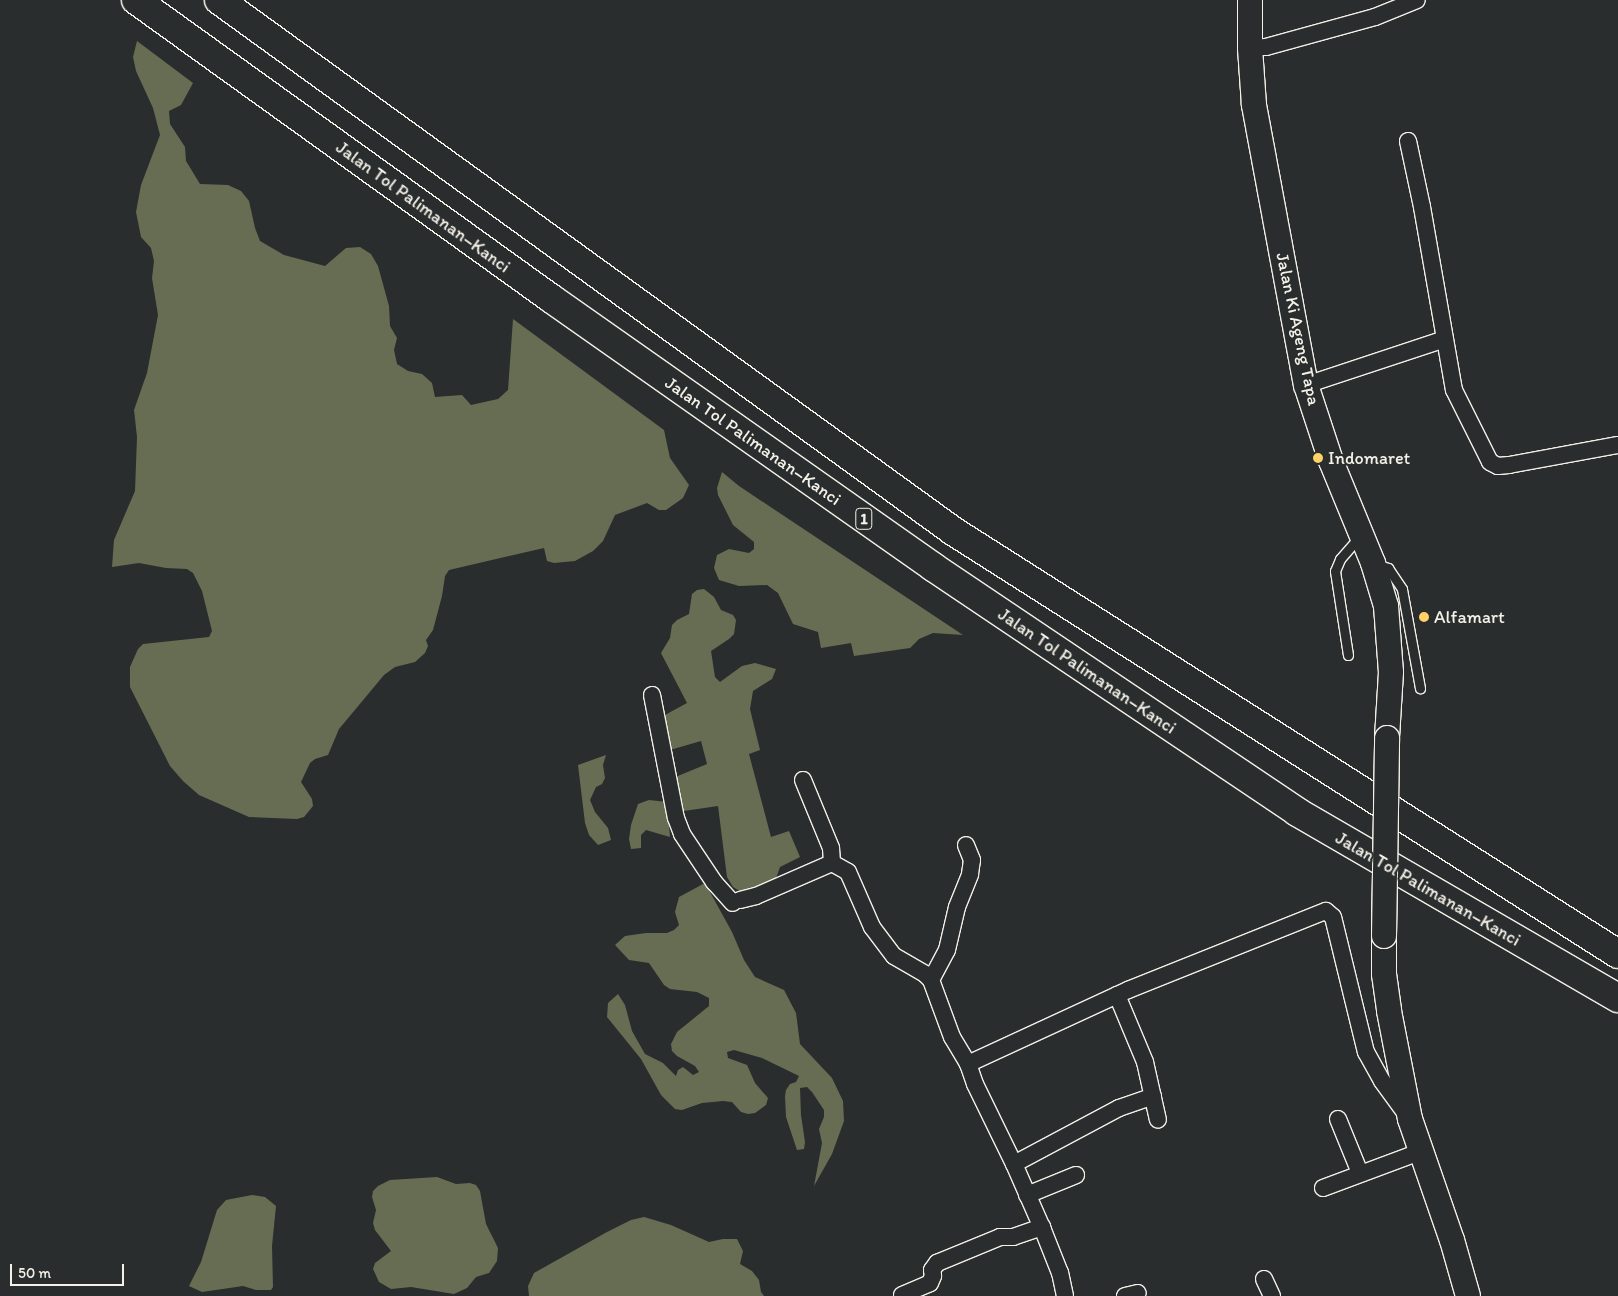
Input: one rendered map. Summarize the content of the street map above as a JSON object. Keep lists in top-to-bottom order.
{
  "streets": {
    "highway": ["Jalan Tol Palimanan–Kanci", "1"],
    "street": ["Jalan Ki Ageng Tapa"]
  },
  "places": ["Indomaret", "Alfamart"],
  "scale_bar": "50 m"
}
